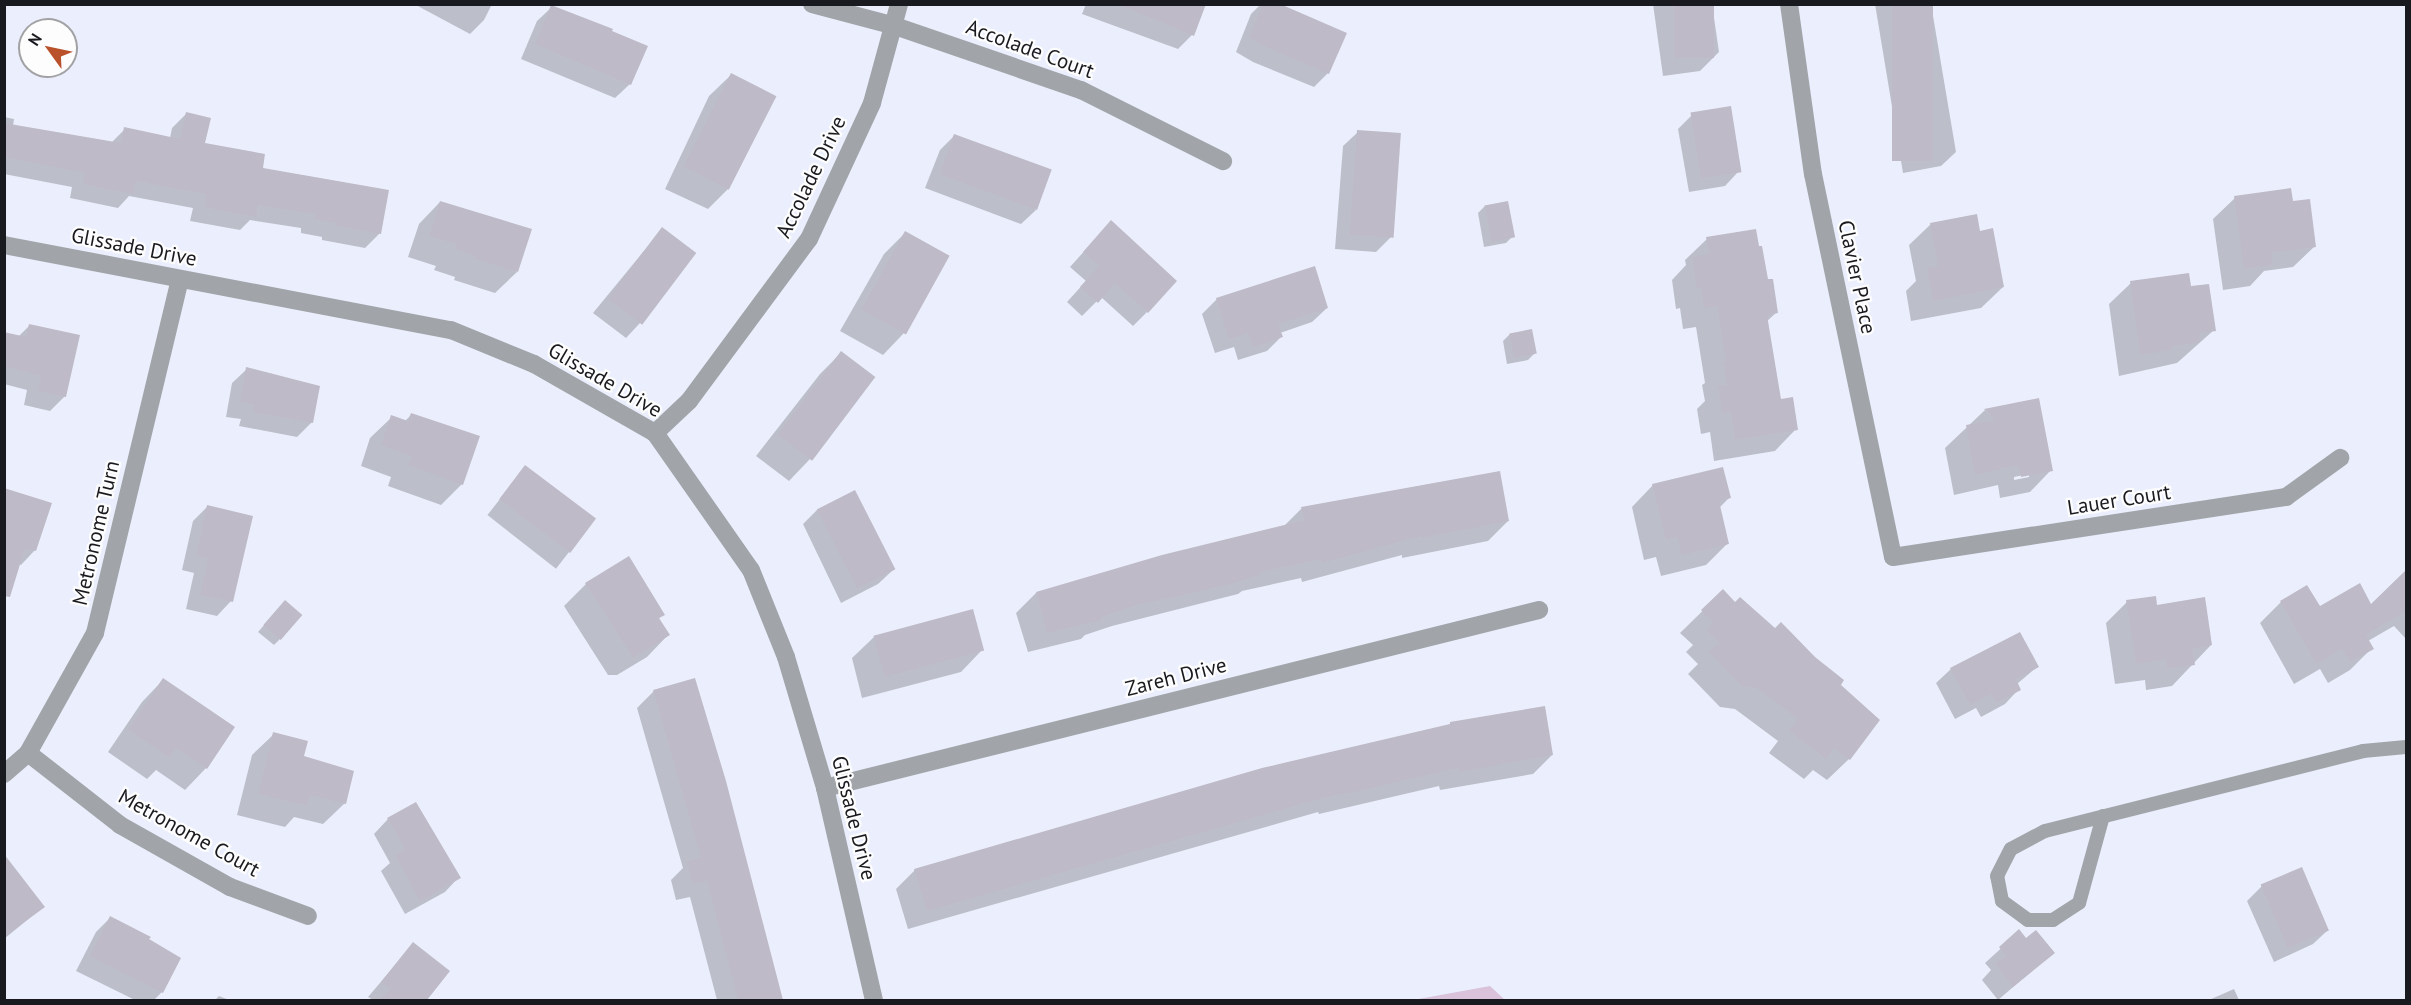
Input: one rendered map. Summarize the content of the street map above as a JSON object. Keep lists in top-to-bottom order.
{
  "streets": {
    "street": [
      "Accolade Court",
      "Accolade Drive",
      "Glissade Drive",
      "Clavier Place",
      "Lauer Court",
      "Metronome Turn",
      "Zareh Drive",
      "Metronome Court"
    ]
  },
  "crossings": [
    ["Accolade Court", "Accolade Drive"],
    ["Accolade Drive", "Glissade Drive"],
    ["Glissade Drive", "Metronome Turn"],
    ["Glissade Drive", "Zareh Drive"],
    ["Clavier Place", "Lauer Court"],
    ["Metronome Turn", "Metronome Court"]
  ],
  "north": "top left"
}
